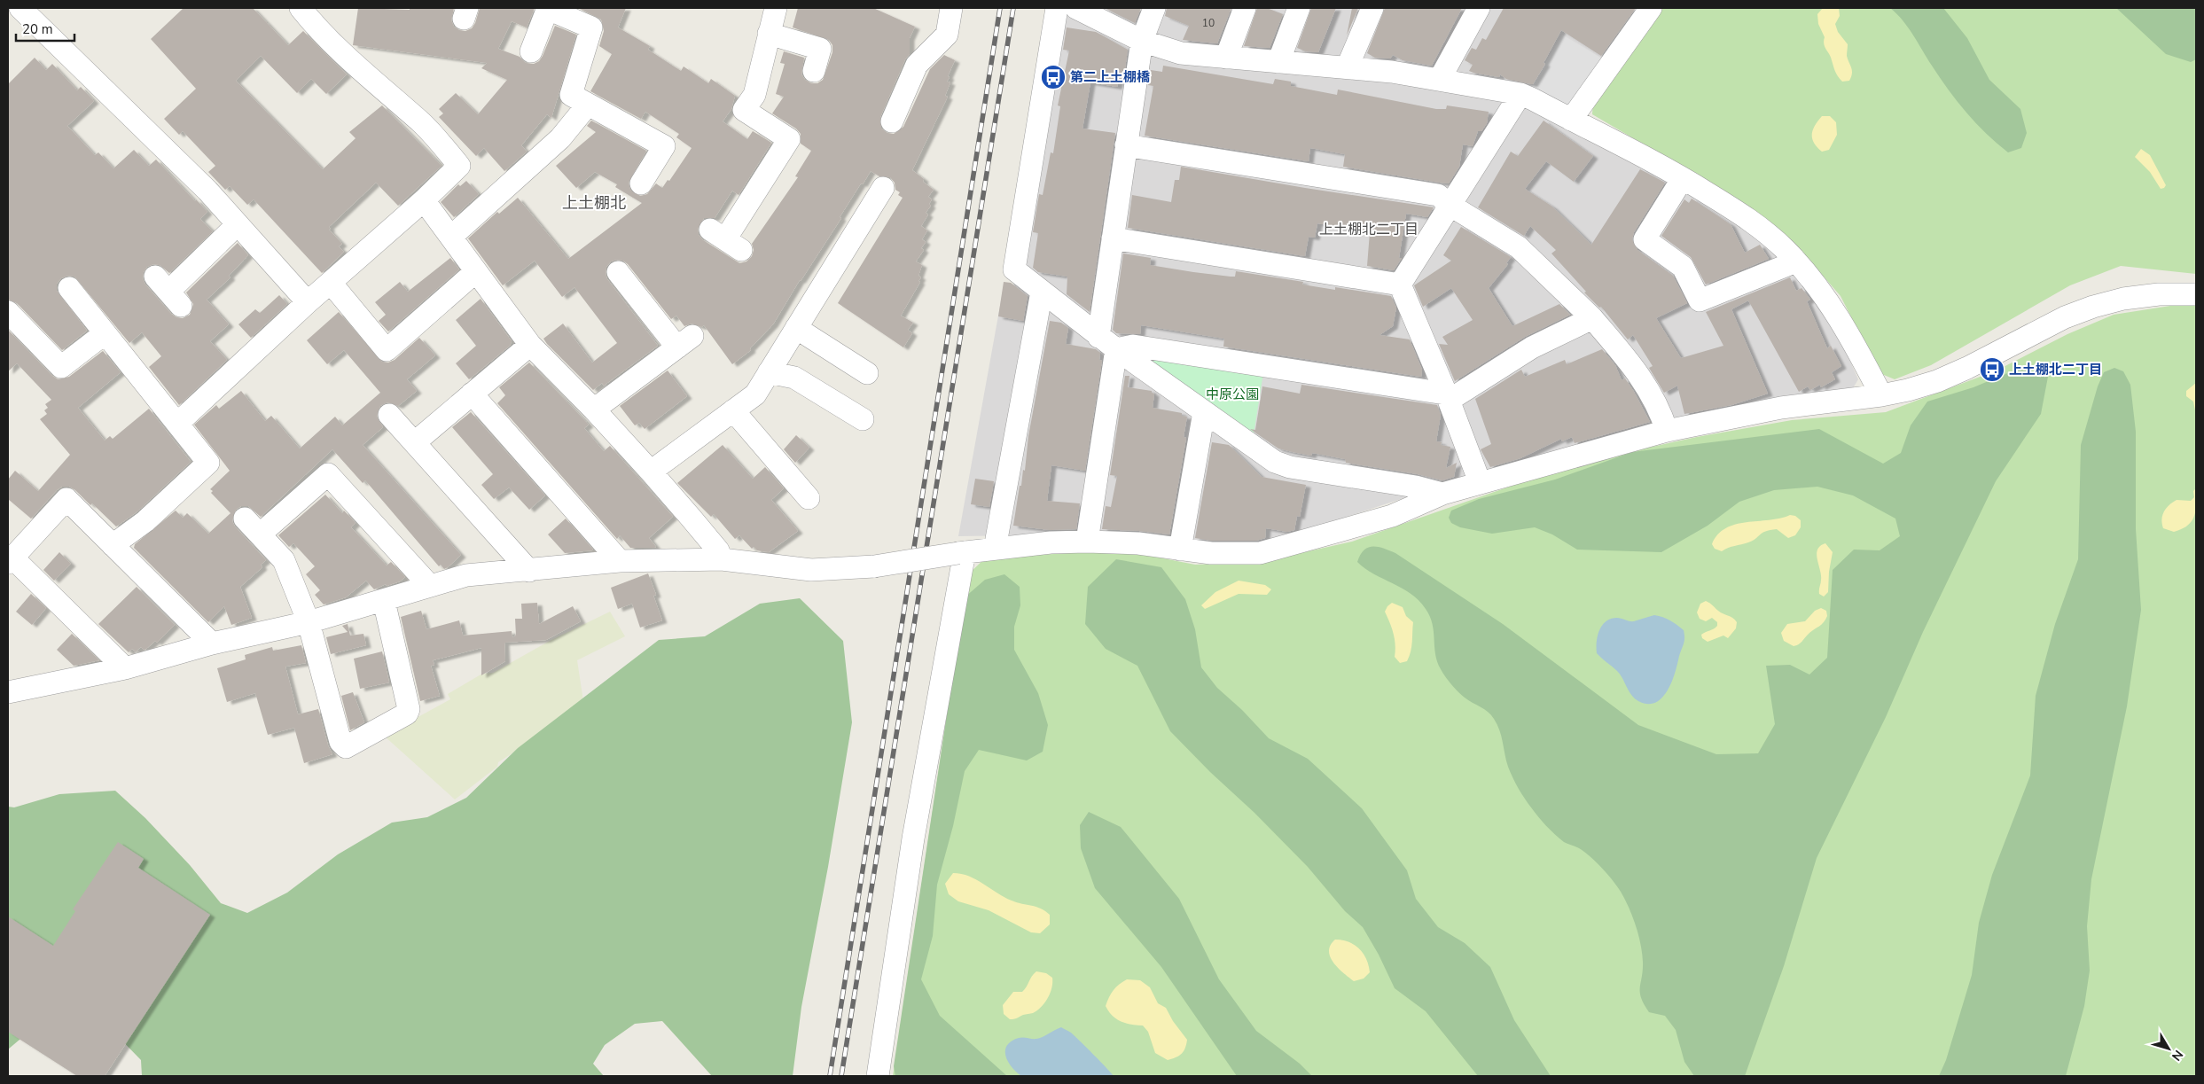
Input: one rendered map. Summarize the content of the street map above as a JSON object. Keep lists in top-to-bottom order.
{
  "districts": ["上土棚北", "上土棚北二丁目"],
  "parks": ["中原公園"],
  "places": {
    "bus stop": ["第二上土棚橋", "上土棚北二丁目"]
  },
  "house_numbers": ["10"],
  "scale_bar": "20 m",
  "north": "bottom right"
}
